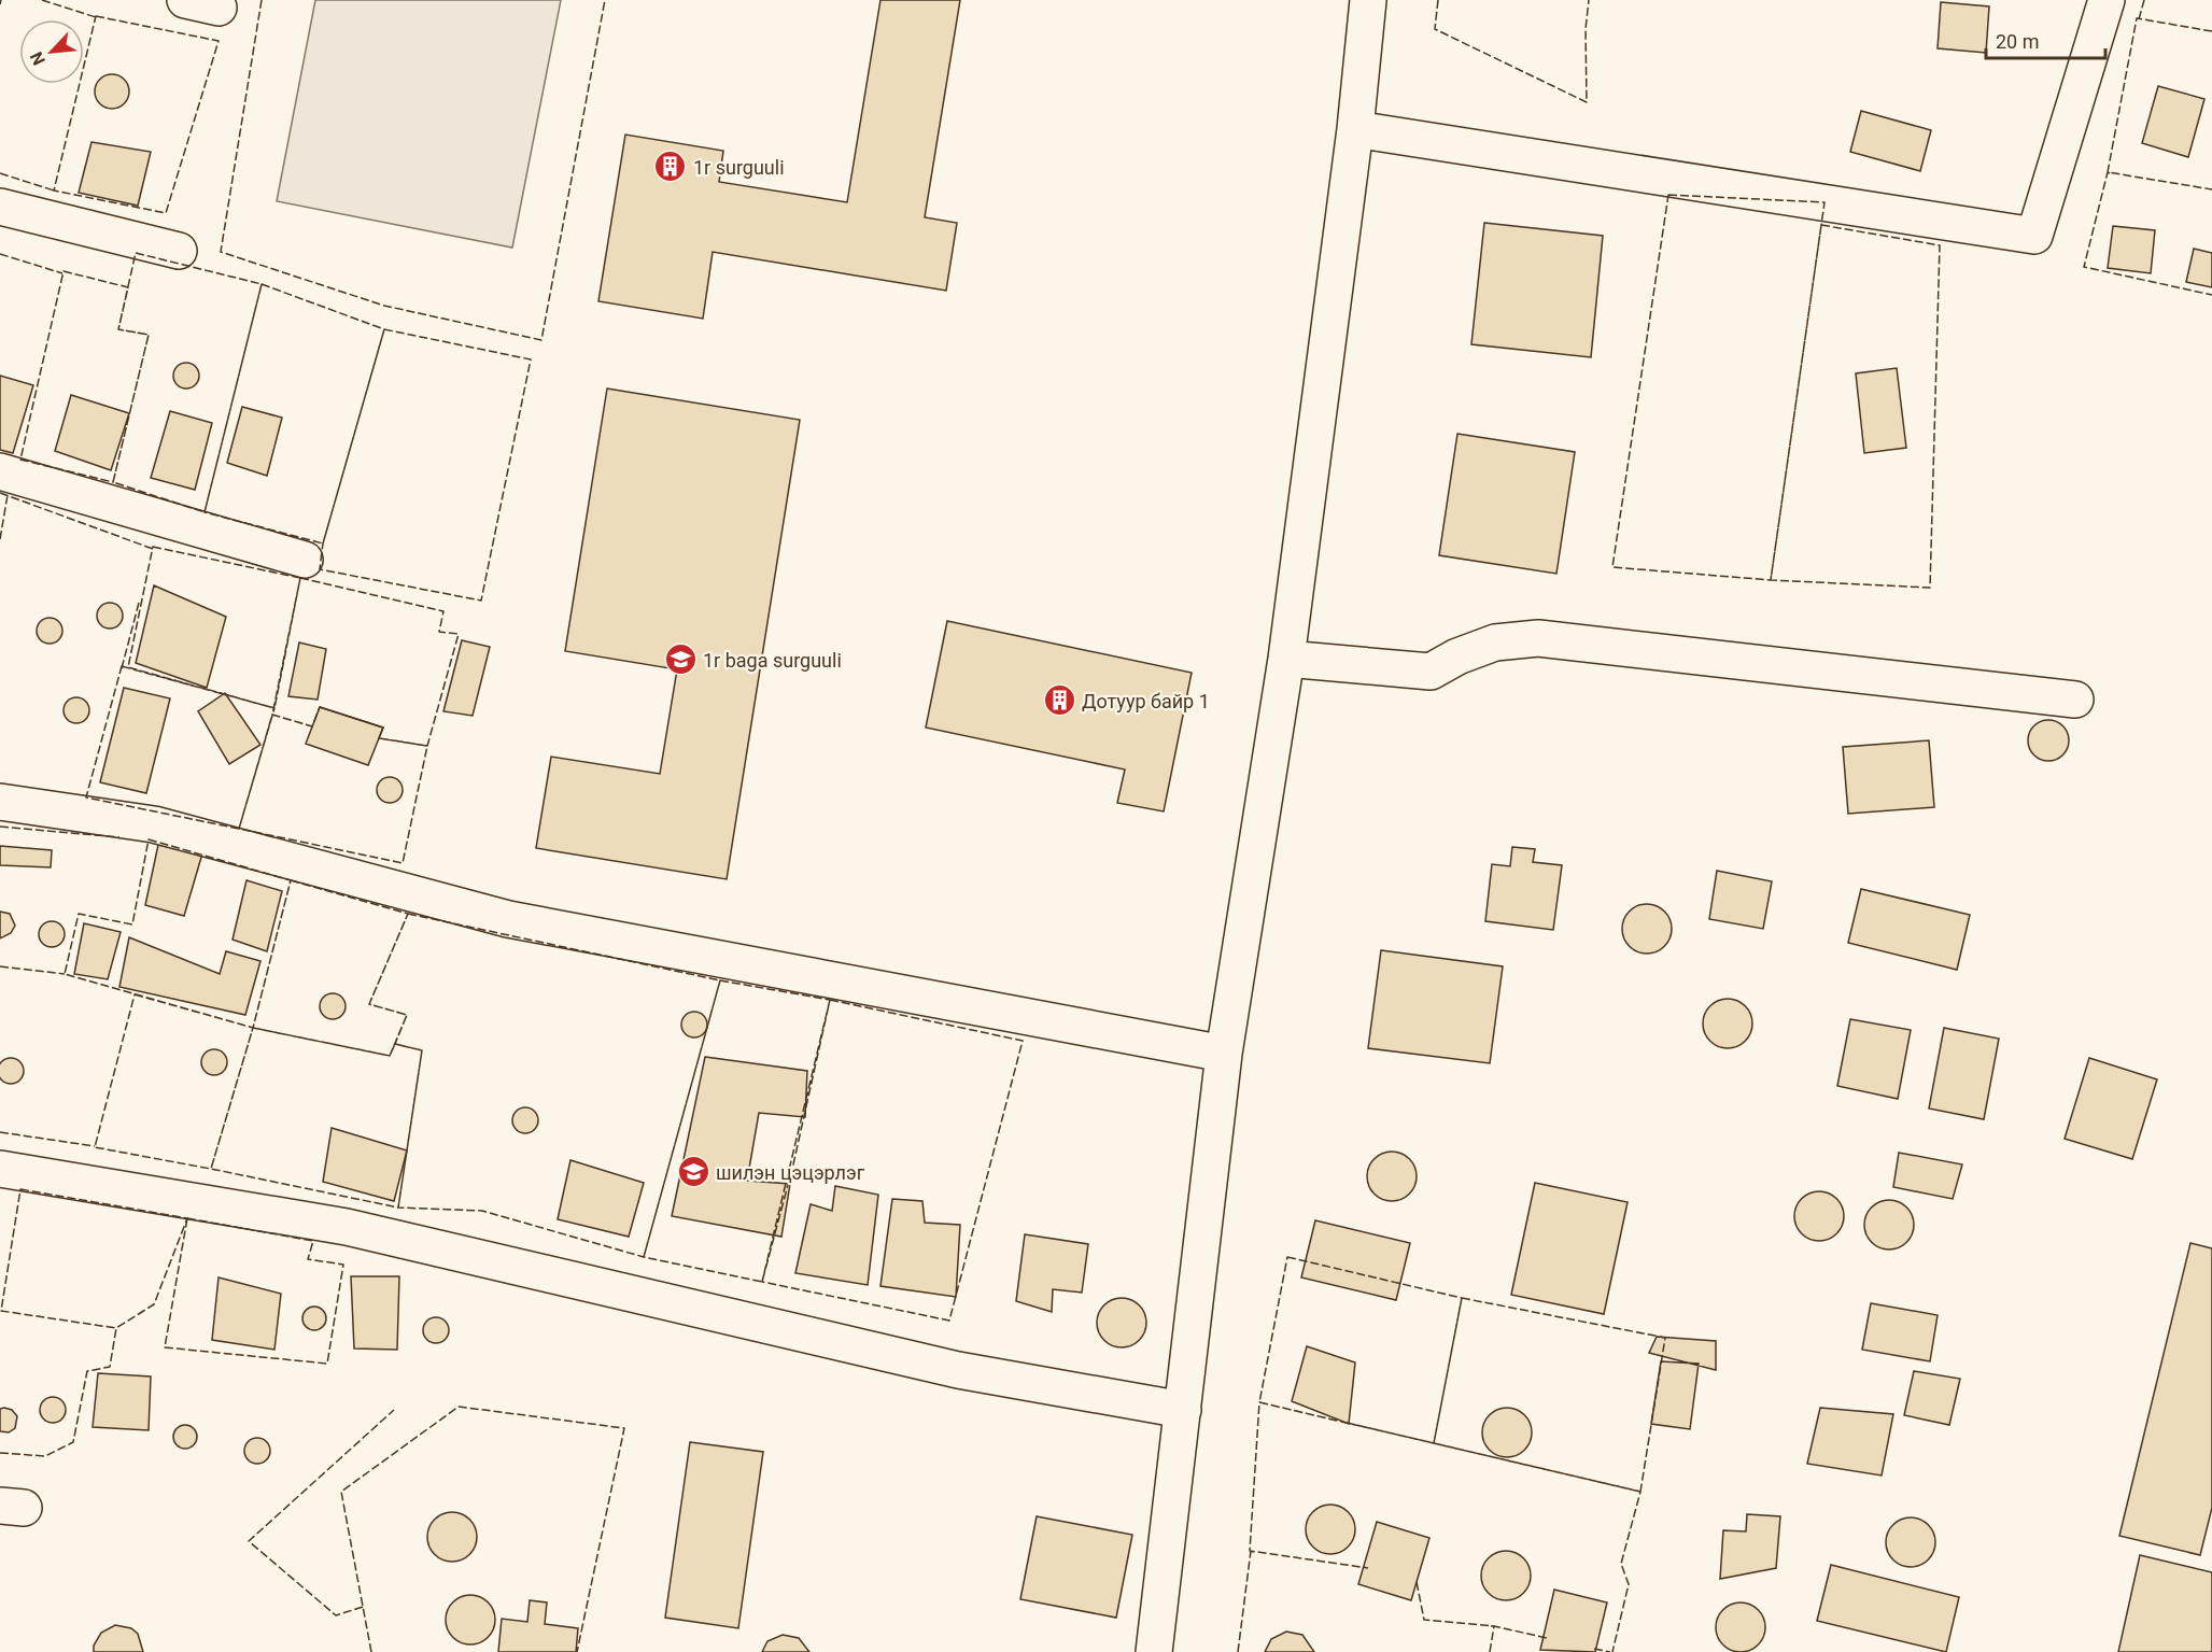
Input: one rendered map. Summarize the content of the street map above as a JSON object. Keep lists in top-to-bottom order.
{
  "places": {
    "building": ["1r surguuli", "Дотуур байр 1"],
    "school or university": ["1r baga surguuli", "шилэн цэцэрлэг"]
  },
  "scale_bar": "20 m",
  "north": "bottom left"
}
